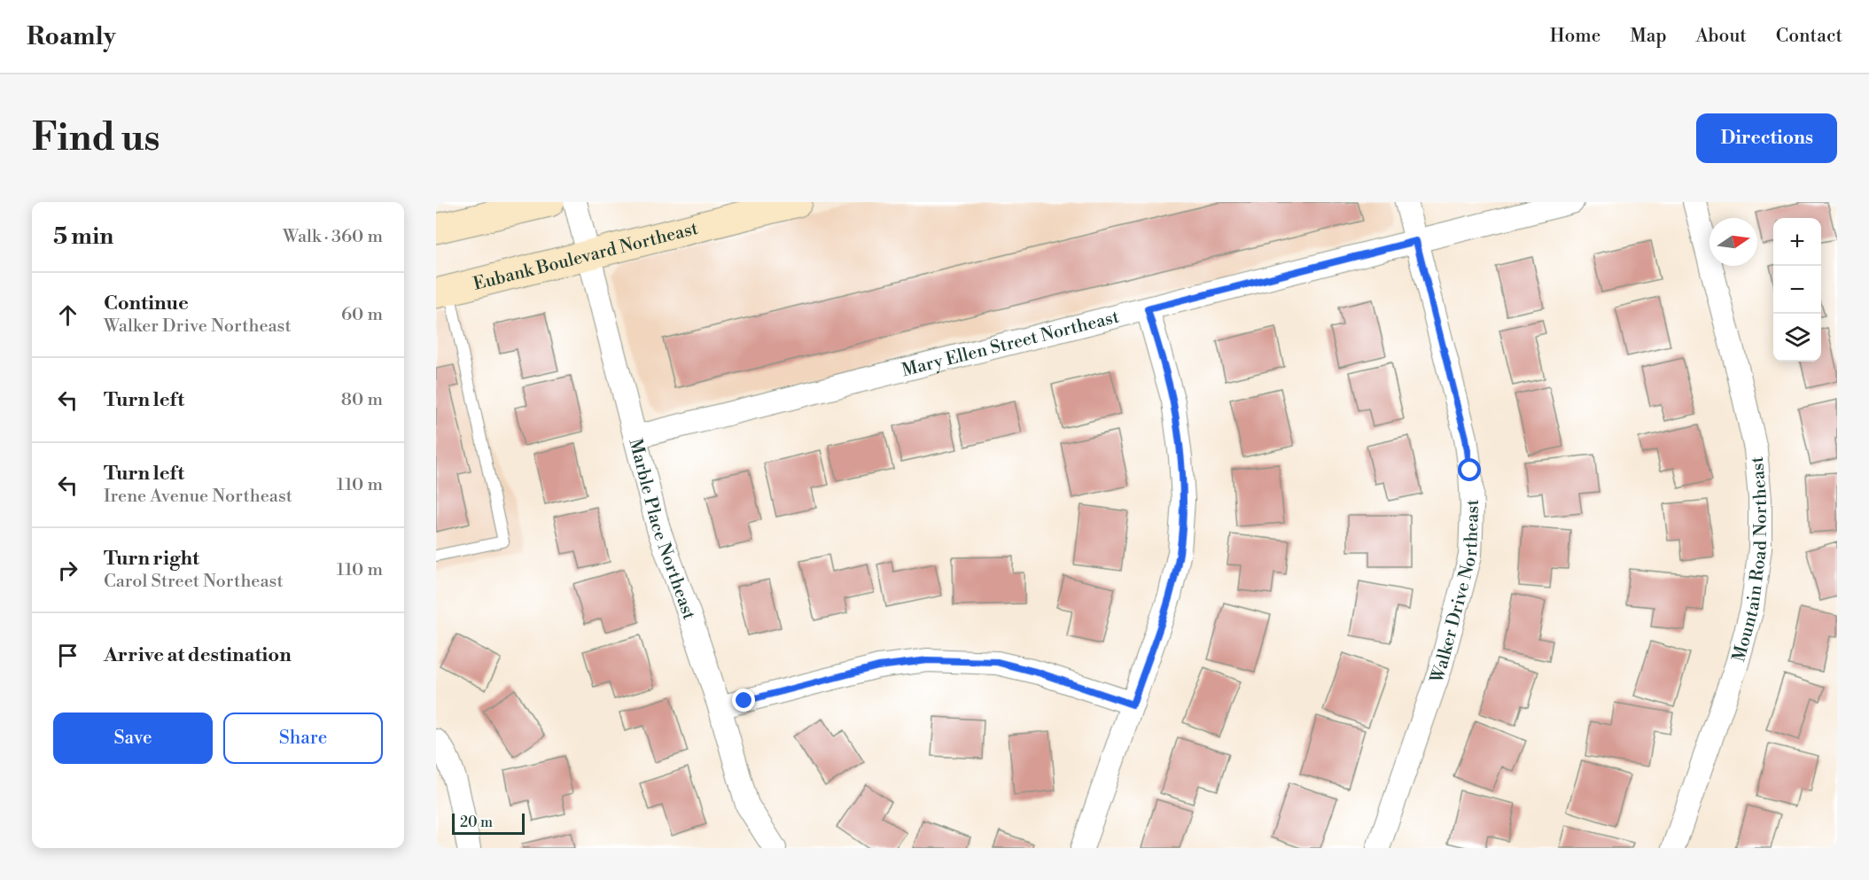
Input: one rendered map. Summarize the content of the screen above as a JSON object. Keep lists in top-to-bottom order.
{
  "streets": {
    "main road": ["Eubank Boulevard Northeast"],
    "street": [
      "Mary Ellen Street Northeast",
      "Marble Place Northeast",
      "Mountain Road Northeast",
      "Walker Drive Northeast"
    ]
  },
  "crossings": [
    ["Eubank Boulevard Northeast", "Marble Place Northeast"],
    ["Mary Ellen Street Northeast", "Marble Place Northeast"],
    ["Mary Ellen Street Northeast", "Walker Drive Northeast"]
  ],
  "scale_bar": "20 m",
  "north": "right",
  "page": {
    "header": "Roamly",
    "nav": [
      "Home",
      "Map",
      "About",
      "Contact"
    ],
    "buttons": [
      "Directions",
      ["Save", "Share"]
    ],
    "title": "Find us",
    "heading": ["5 min", "Walk · 360 m"],
    "map_buttons": ["+", "−"],
    "list": [
      ["Continue", "Walker Drive Northeast", "60 m"],
      ["Turn left", "80 m"],
      ["Turn left", "Irene Avenue Northeast", "110 m"],
      ["Turn right", "Carol Street Northeast", "110 m"],
      "Arrive at destination"
    ],
    "scale": "20 m"
  }
}
